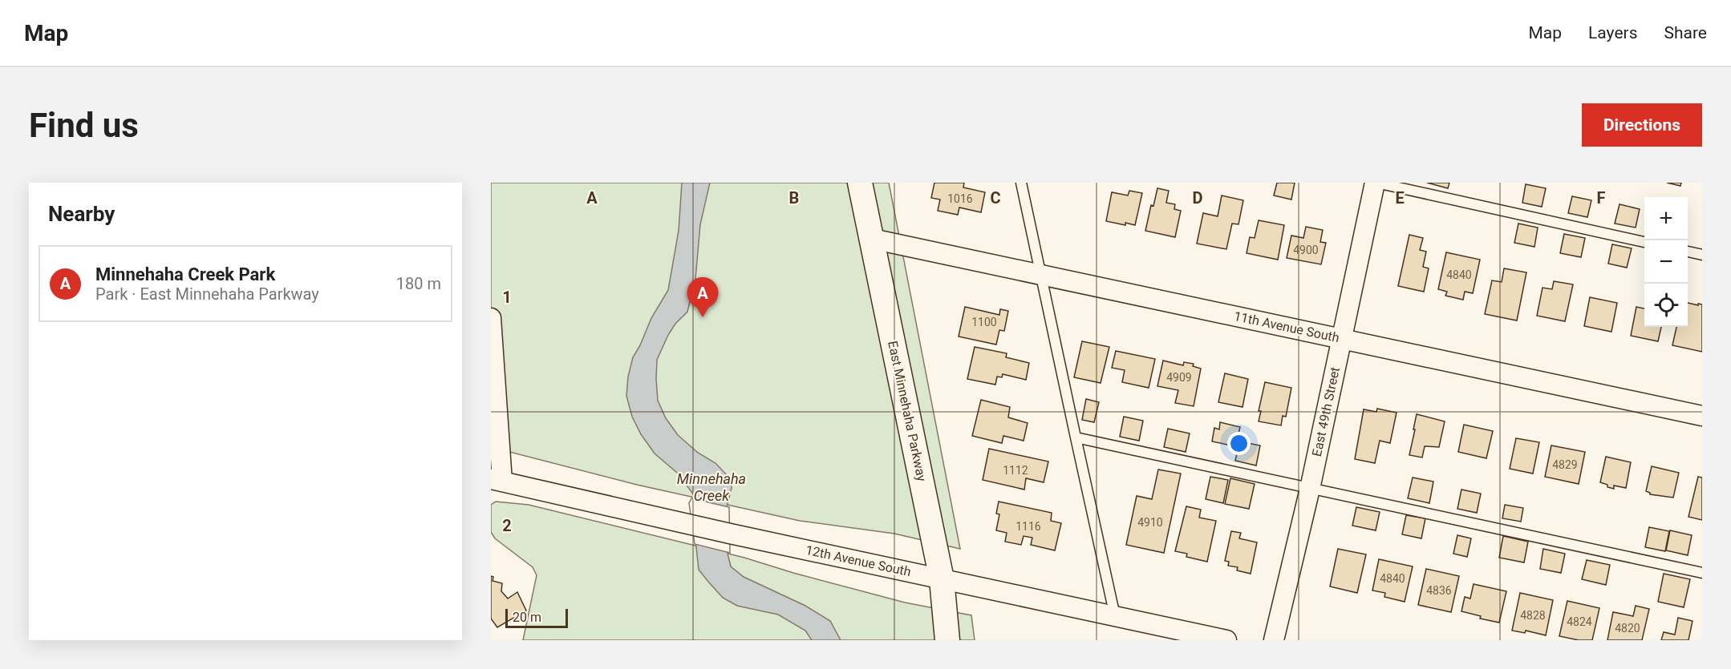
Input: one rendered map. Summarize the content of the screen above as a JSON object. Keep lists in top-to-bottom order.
{
  "streets": {
    "street": [
      "11th Avenue South",
      "East Minnehaha Parkway",
      "East 49th Street",
      "12th Avenue South"
    ]
  },
  "crossings": [
    ["11th Avenue South", "East Minnehaha Parkway"],
    ["11th Avenue South", "East 49th Street"],
    ["East Minnehaha Parkway", "12th Avenue South"]
  ],
  "water": ["Minnehaha Creek"],
  "house_numbers": [
    "1016",
    "4900",
    "4840",
    "1100",
    "4909",
    "4829",
    "1112",
    "4910",
    "1116",
    "4840",
    "4836",
    "4828",
    "4824",
    "4820"
  ],
  "scale_bar": "20 m",
  "page": {
    "header": "Map",
    "nav": ["Map", "Layers", "Share"],
    "buttons": "Directions",
    "title": "Find us",
    "heading": "Nearby",
    "map_buttons": ["+", "−"],
    "list": [
      {
        "mark": "A",
        "name": "Minnehaha Creek Park",
        "note": "Park · East Minnehaha Parkway",
        "value": "180 m"
      }
    ],
    "pins": "A",
    "scale": "20 m"
  },
  "grid": {
    "columns": [
      "A",
      "B",
      "C",
      "D",
      "E",
      "F"
    ],
    "rows": ["1", "2"]
  }
}
